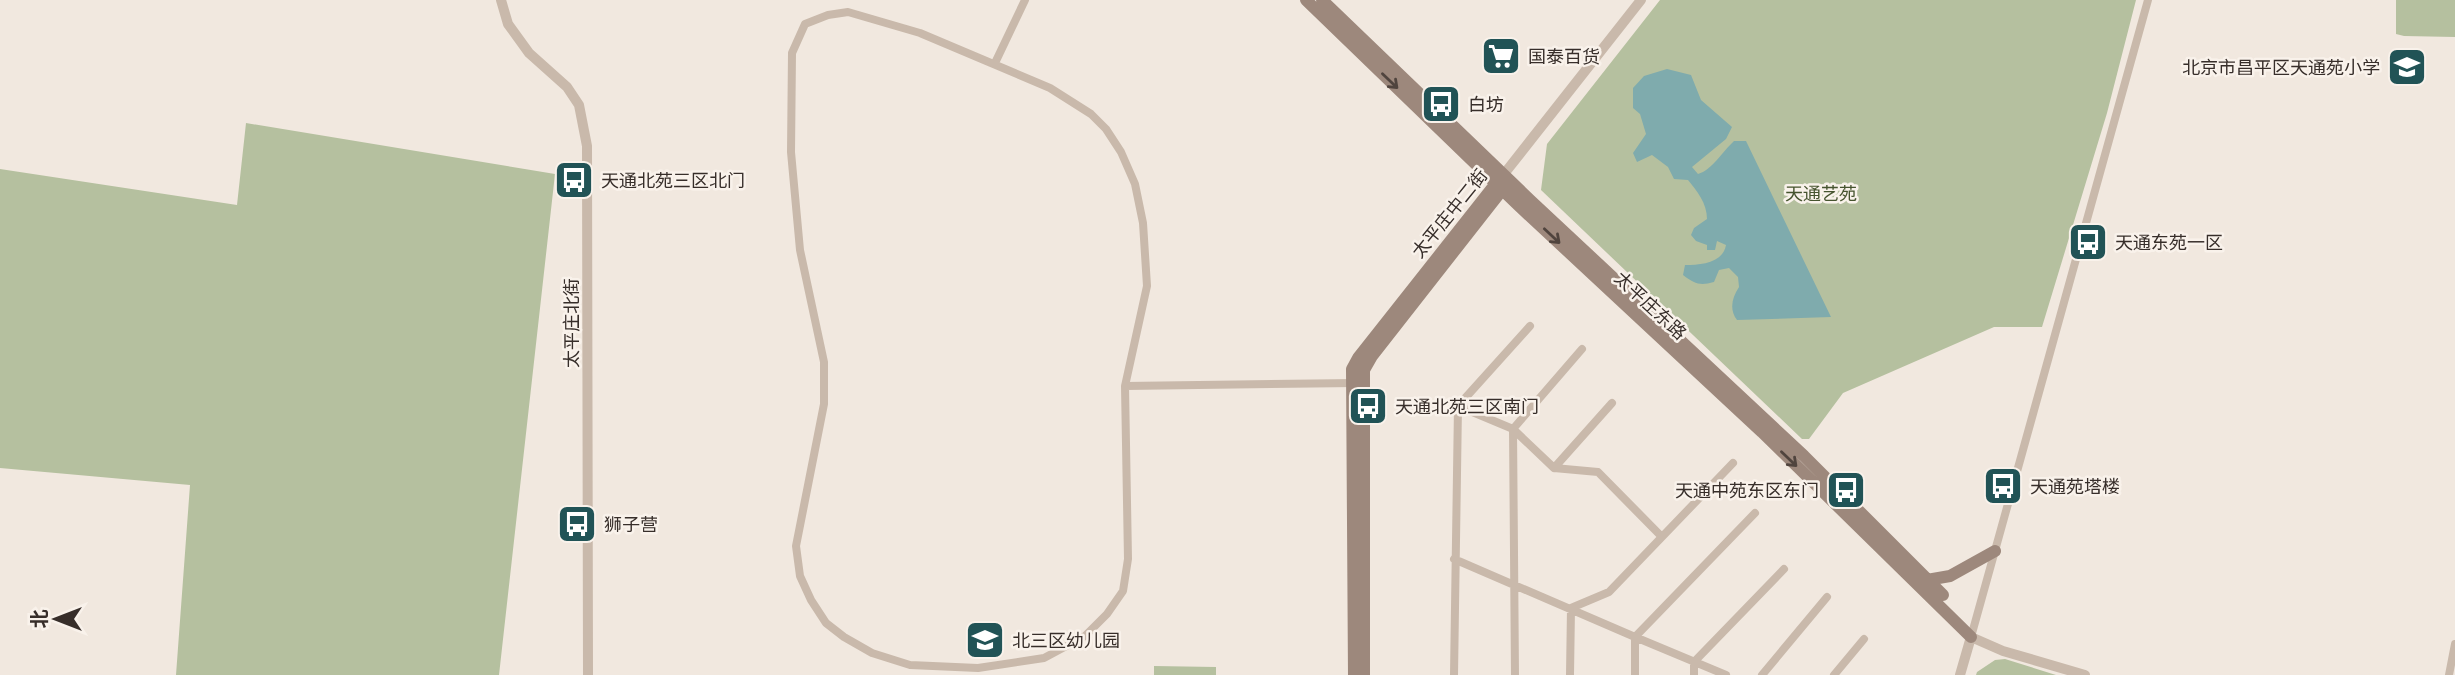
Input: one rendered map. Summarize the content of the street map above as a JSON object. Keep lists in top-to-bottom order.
{
  "streets": {
    "main road": ["太平庄中二街", "太平庄东路"],
    "street": ["太平庄北街"]
  },
  "crossings": [
    ["太平庄中二街", "太平庄东路"]
  ],
  "parks": ["天通艺苑"],
  "places": {
    "supermarket": ["国泰百货"],
    "school or university": ["北京市昌平区天通苑小学", "北三区幼儿园"],
    "bus stop": [
      "白坊",
      "天通北苑三区北门",
      "天通东苑一区",
      "天通北苑三区南门",
      "天通苑塔楼",
      "天通中苑东区东门",
      "狮子营"
    ]
  },
  "north": "left"
}
